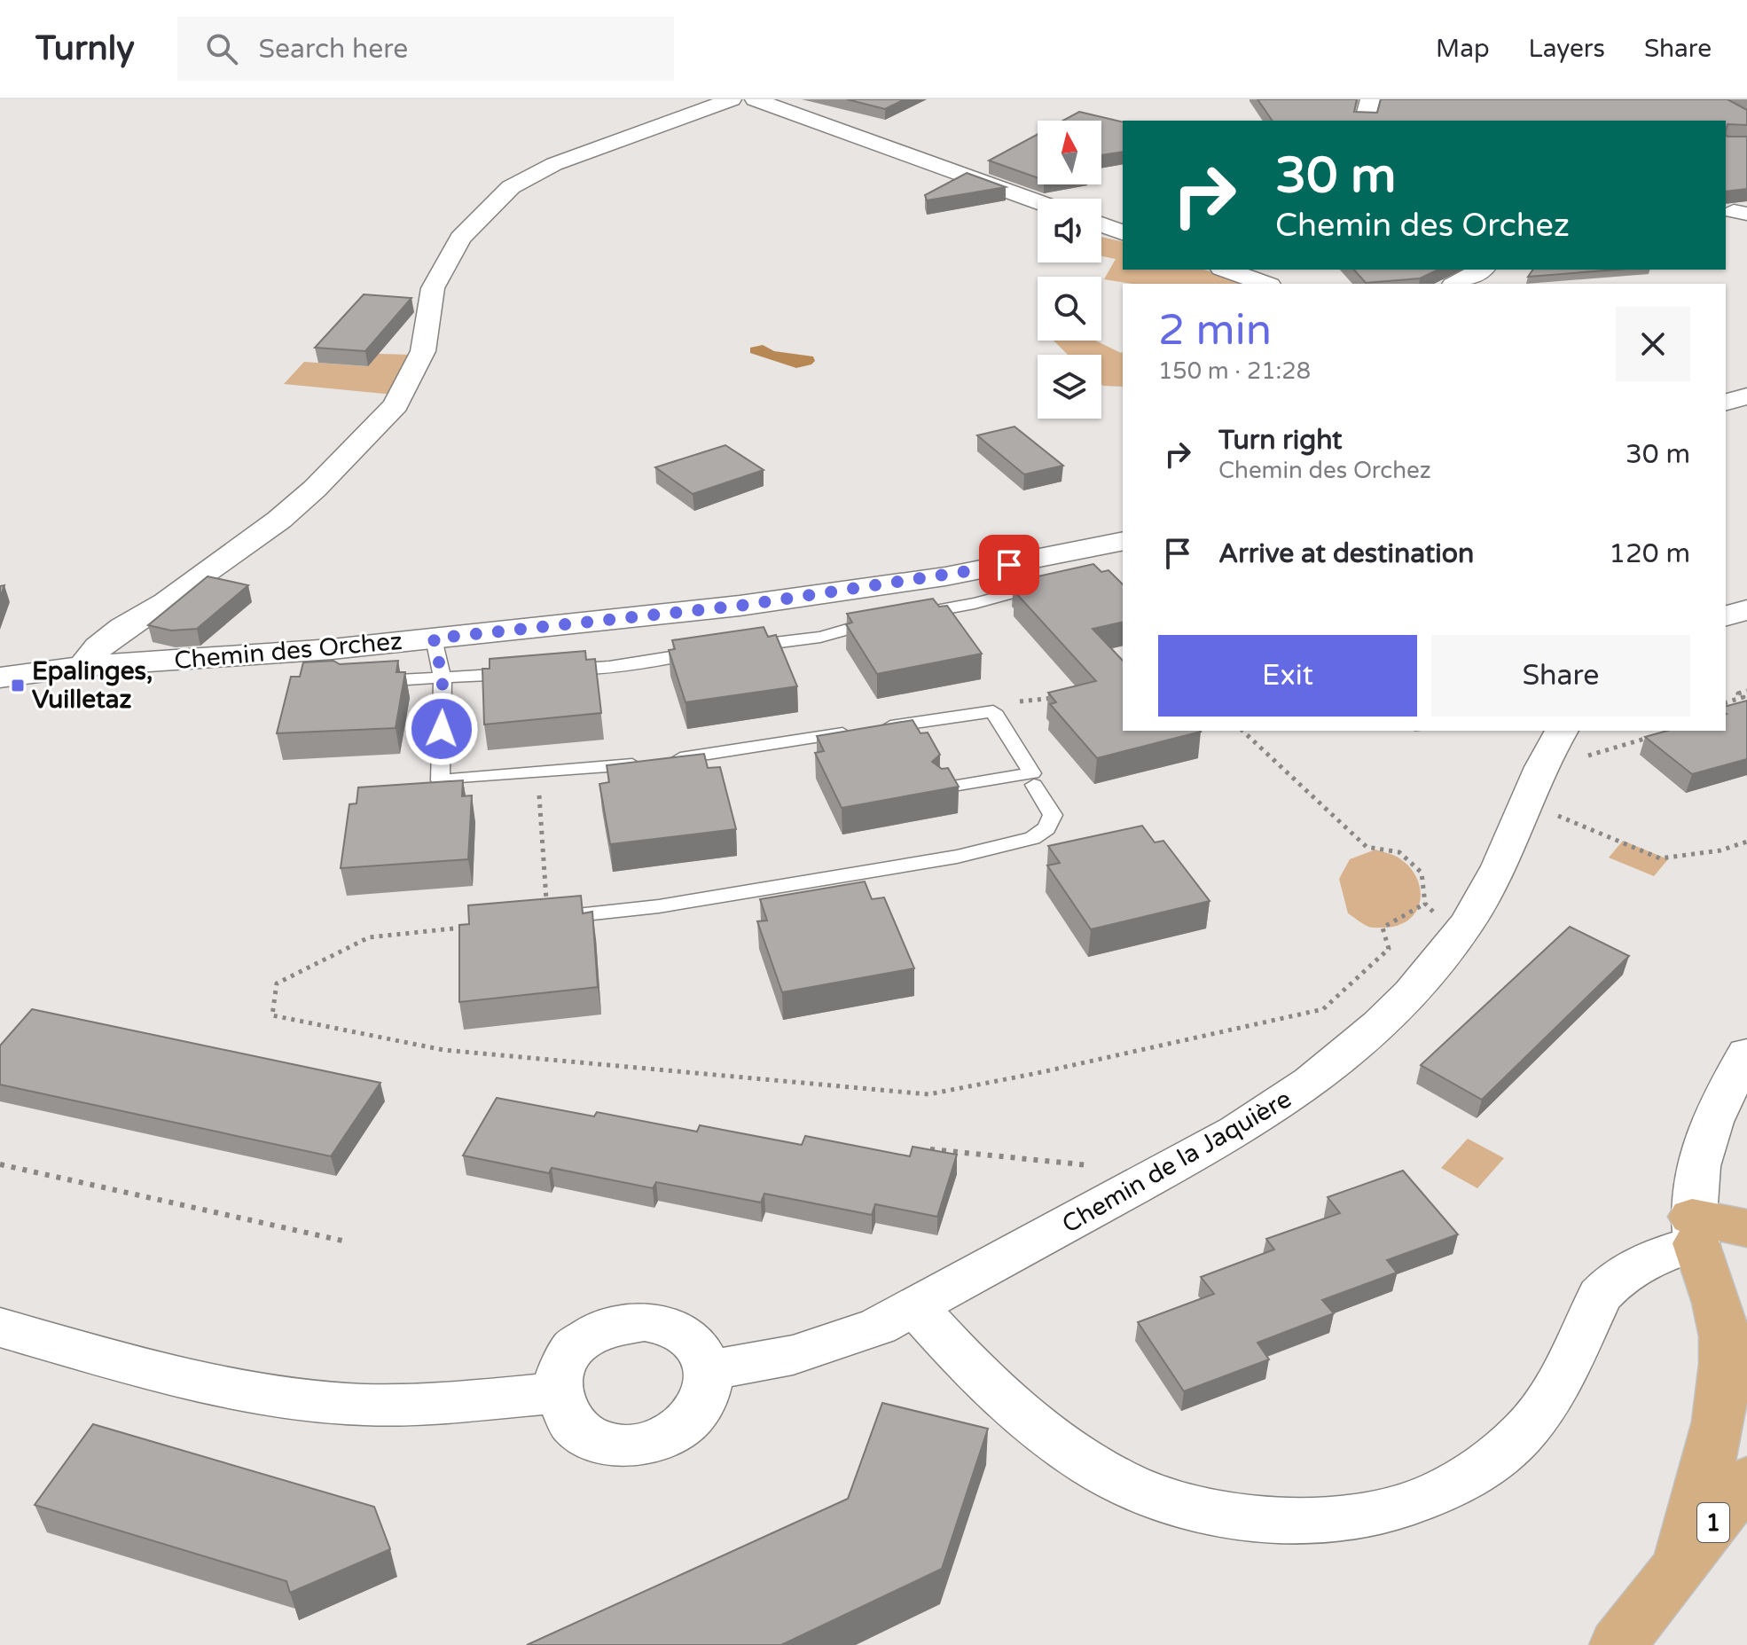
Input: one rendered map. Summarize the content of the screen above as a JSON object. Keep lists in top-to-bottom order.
{
  "streets": {
    "main road": ["1"],
    "street": ["Chemin des Orchez", "Chemin de la Jaquière"]
  },
  "places": {
    "transit": ["Epalinges, Vuilletaz"]
  },
  "north": "top",
  "page": {
    "header": "Turnly",
    "search": "Search here",
    "nav": ["Map", "Layers", "Share"],
    "turn": ["30 m", "Chemin des Orchez"],
    "heading": ["2 min", "150 m · 21:28"],
    "list": [
      {
        "name": "Turn right",
        "note": "Chemin des Orchez",
        "value": "30 m"
      },
      {
        "name": "Arrive at destination",
        "value": "120 m"
      }
    ],
    "buttons": ["Exit", "Share"]
  }
}
